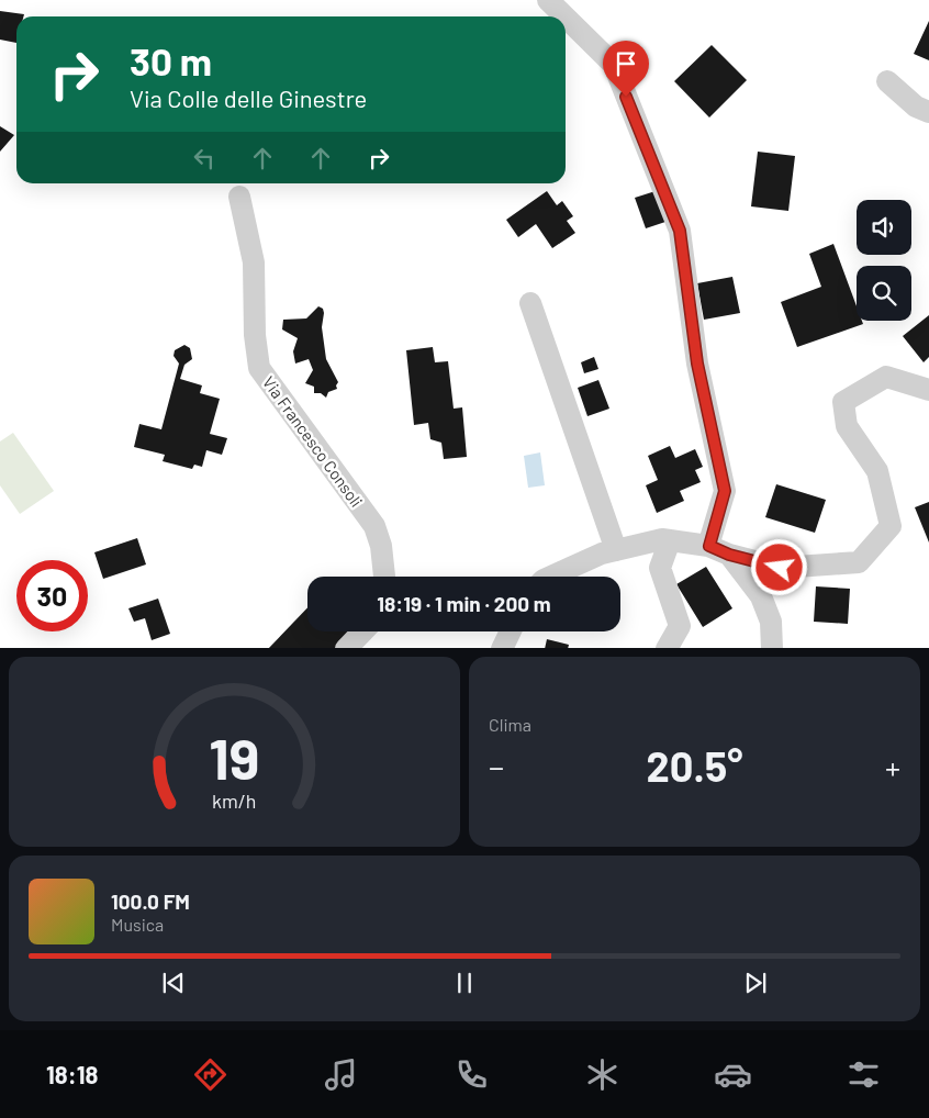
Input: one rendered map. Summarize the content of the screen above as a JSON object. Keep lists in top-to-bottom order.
{
  "streets": {
    "street": ["Via Francesco Consoli"]
  },
  "page": {
    "turn": ["30 m", "Via Colle delle Ginestre"],
    "limit": "30",
    "trip": "18:19 · 1 min · 200 m",
    "tile": "Clima",
    "heat": ["−", "20.5°", "+"],
    "song": ["100.0 FM", "Musica"],
    "tabs": "18:18",
    "gauge": ["19", "km/h"]
  }
}
